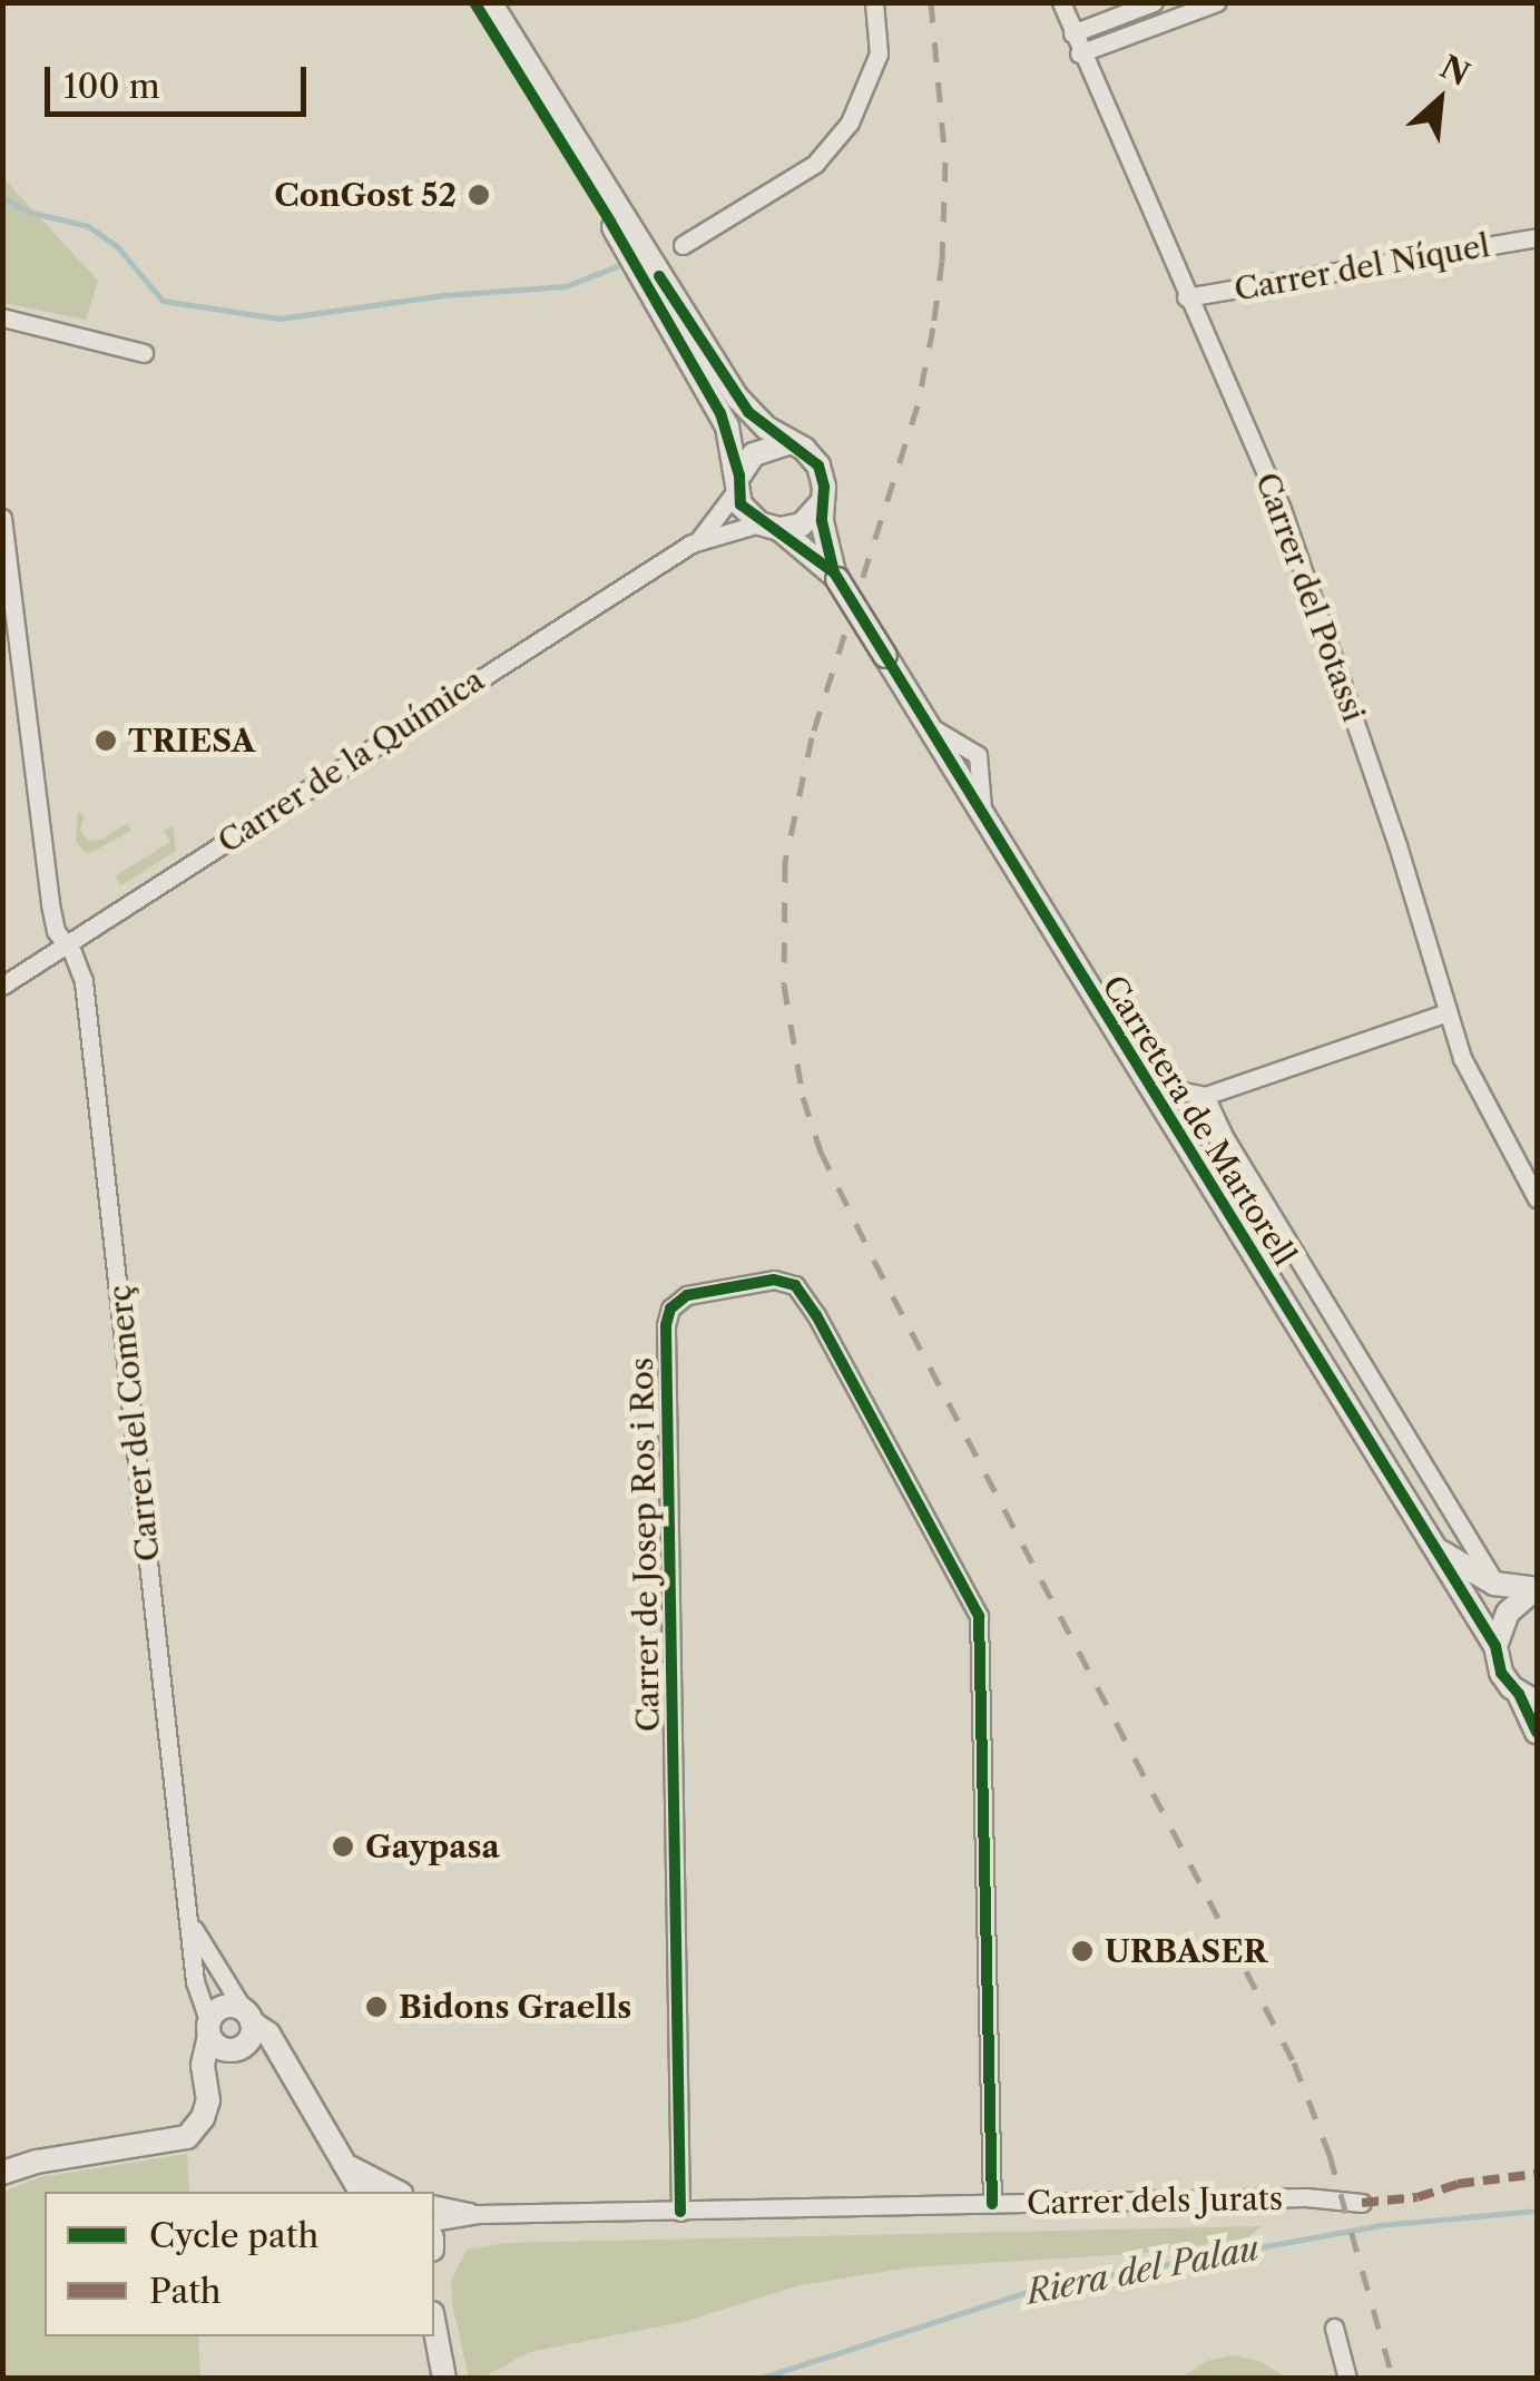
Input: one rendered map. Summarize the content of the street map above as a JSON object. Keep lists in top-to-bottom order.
{
  "streets": {
    "main road": ["Carretera de Martorell", "Carrer del Comerç"],
    "street": [
      "Carrer del Níquel",
      "Carrer del Potassi",
      "Carrer de la Química",
      "Carrer de Josep Ros i Ros",
      "Carrer dels Jurats"
    ]
  },
  "crossings": [
    ["Carrer del Níquel", "Carrer del Potassi"],
    ["Carrer de la Química", "Carretera de Martorell"],
    ["Carrer de la Química", "Carrer del Comerç"],
    ["Carrer de Josep Ros i Ros", "Carrer dels Jurats"]
  ],
  "water": ["Riera del Palau"],
  "places": [
    "ConGost 52",
    "TRIESA",
    "Gaypasa",
    "URBASER",
    "Bidons Graells"
  ],
  "legend": ["Cycle path", "Path"],
  "scale_bar": "100 m",
  "north": "top right"
}
